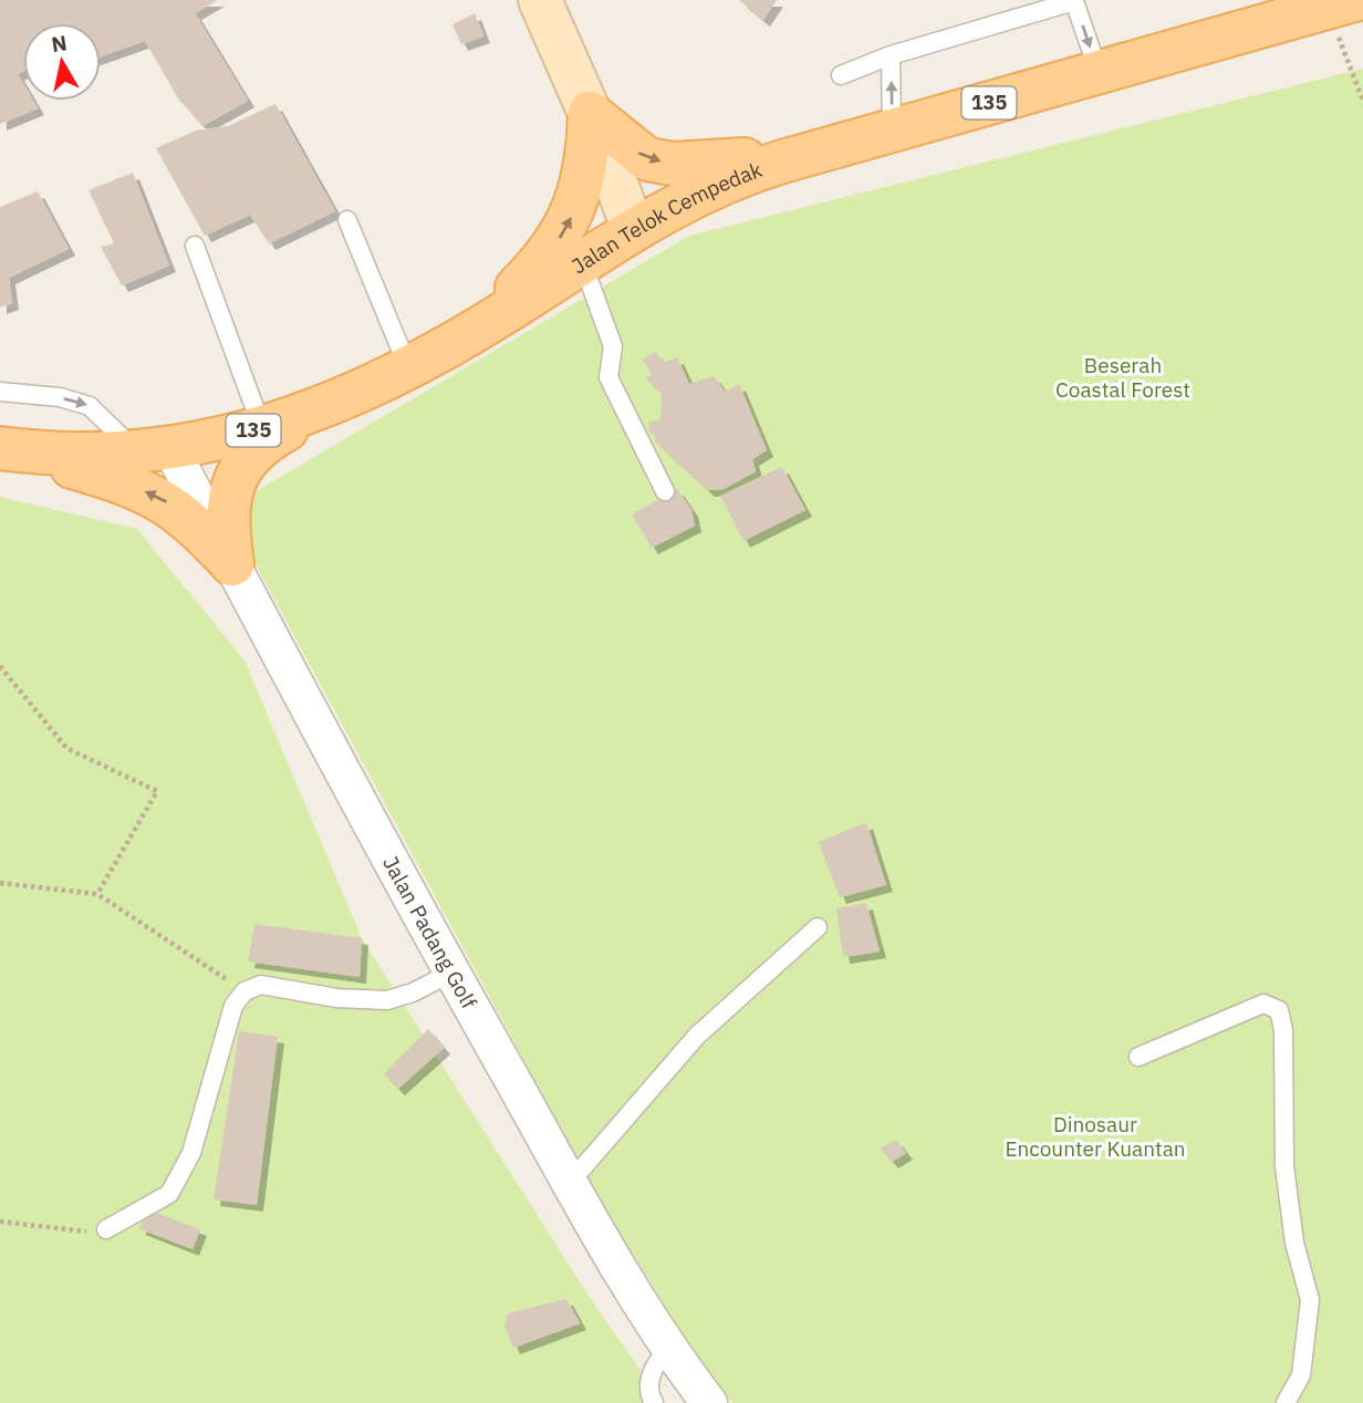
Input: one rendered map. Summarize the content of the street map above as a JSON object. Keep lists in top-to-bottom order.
{
  "streets": {
    "main road": ["135", "Jalan Telok Cempedak"],
    "street": ["Jalan Padang Golf"]
  },
  "crossings": [
    ["Jalan Telok Cempedak", "Jalan Padang Golf"]
  ],
  "parks": ["Beserah Coastal Forest", "Dinosaur Encounter Kuantan"],
  "north": "top"
}
